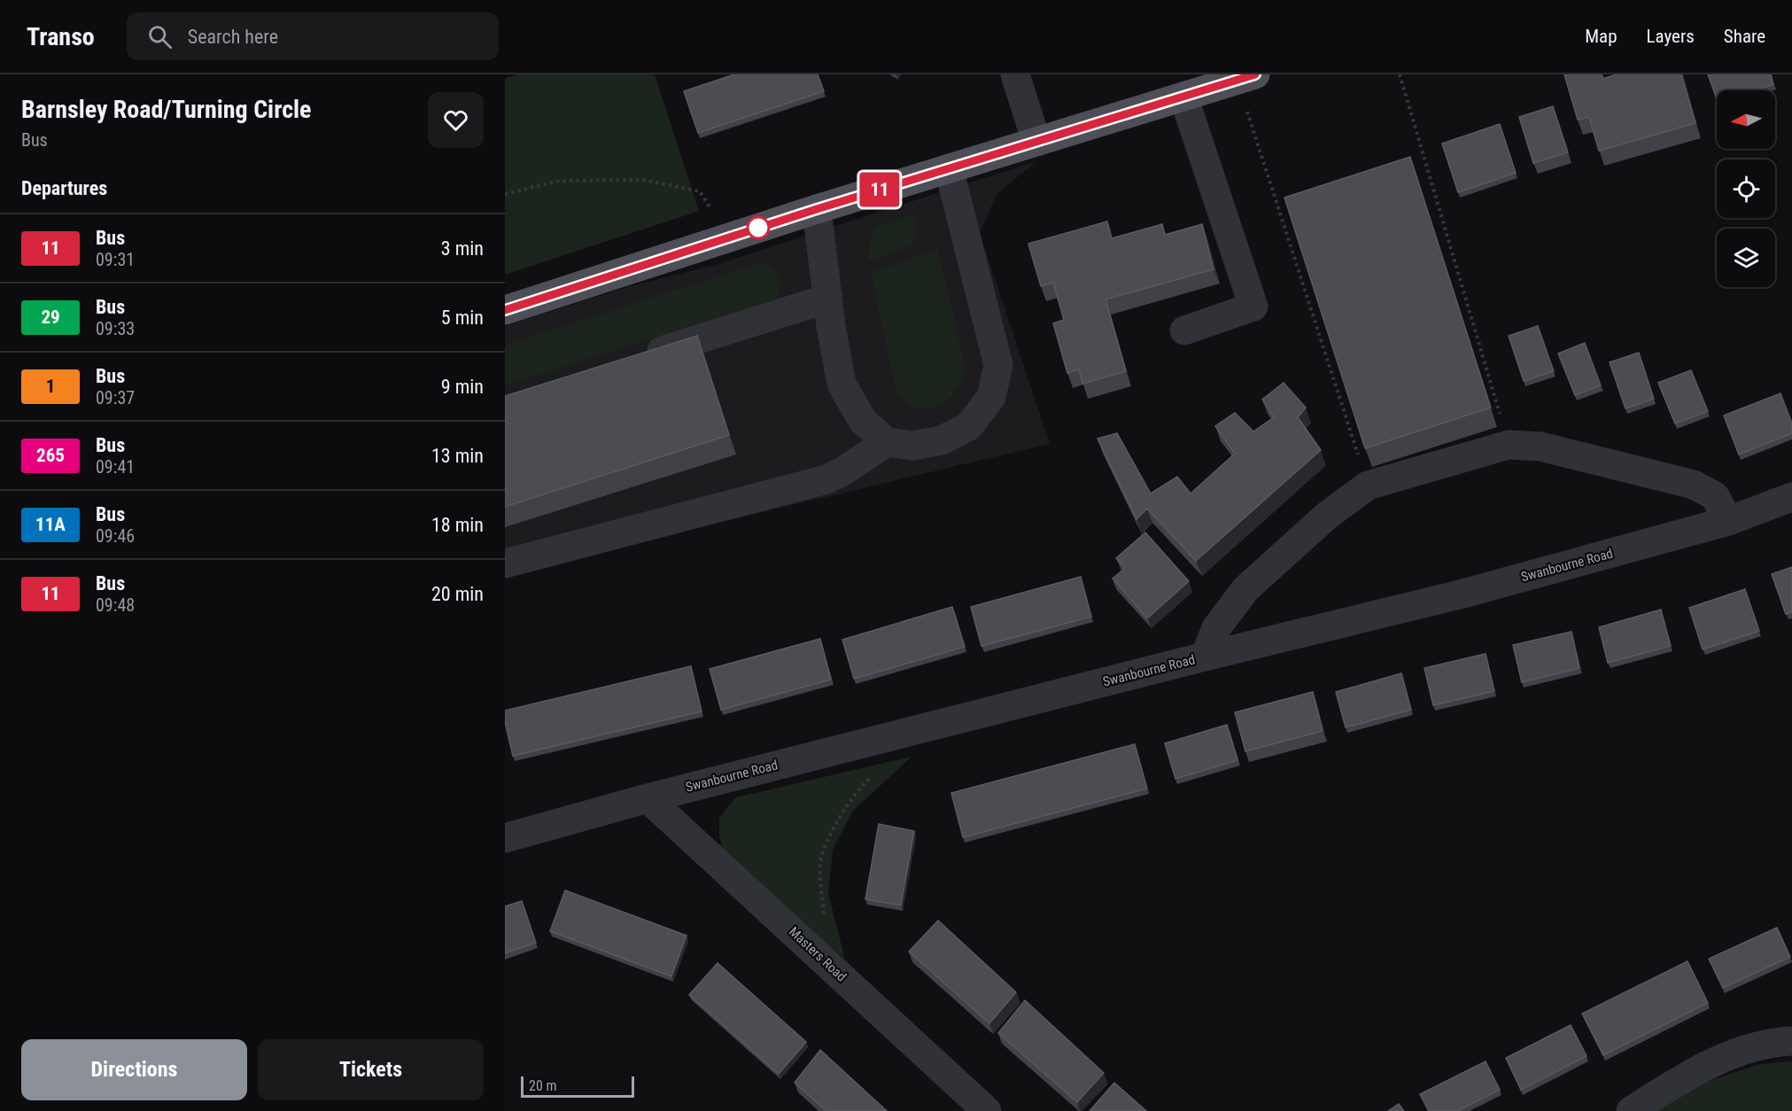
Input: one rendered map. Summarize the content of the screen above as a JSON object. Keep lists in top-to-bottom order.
{
  "streets": {
    "street": ["Swanbourne Road", "Masters Road"]
  },
  "crossings": [
    ["Swanbourne Road", "Masters Road"]
  ],
  "lines": ["bus line 11"],
  "scale_bar": "20 m",
  "north": "left",
  "page": {
    "header": "Transo",
    "search": "Search here",
    "nav": ["Map", "Layers", "Share"],
    "heading": [
      ["Barnsley Road/Turning Circle", "Bus"],
      "Departures"
    ],
    "on_map": "11",
    "list": [
      {
        "mark": "11",
        "name": "Bus",
        "note": "09:31",
        "value": "3 min"
      },
      {
        "mark": "29",
        "name": "Bus",
        "note": "09:33",
        "value": "5 min"
      },
      {
        "mark": "1",
        "name": "Bus",
        "note": "09:37",
        "value": "9 min"
      },
      {
        "mark": "265",
        "name": "Bus",
        "note": "09:41",
        "value": "13 min"
      },
      {
        "mark": "11A",
        "name": "Bus",
        "note": "09:46",
        "value": "18 min"
      },
      {
        "mark": "11",
        "name": "Bus",
        "note": "09:48",
        "value": "20 min"
      }
    ],
    "buttons": ["Directions", "Tickets"],
    "scale": "20 m"
  }
}
